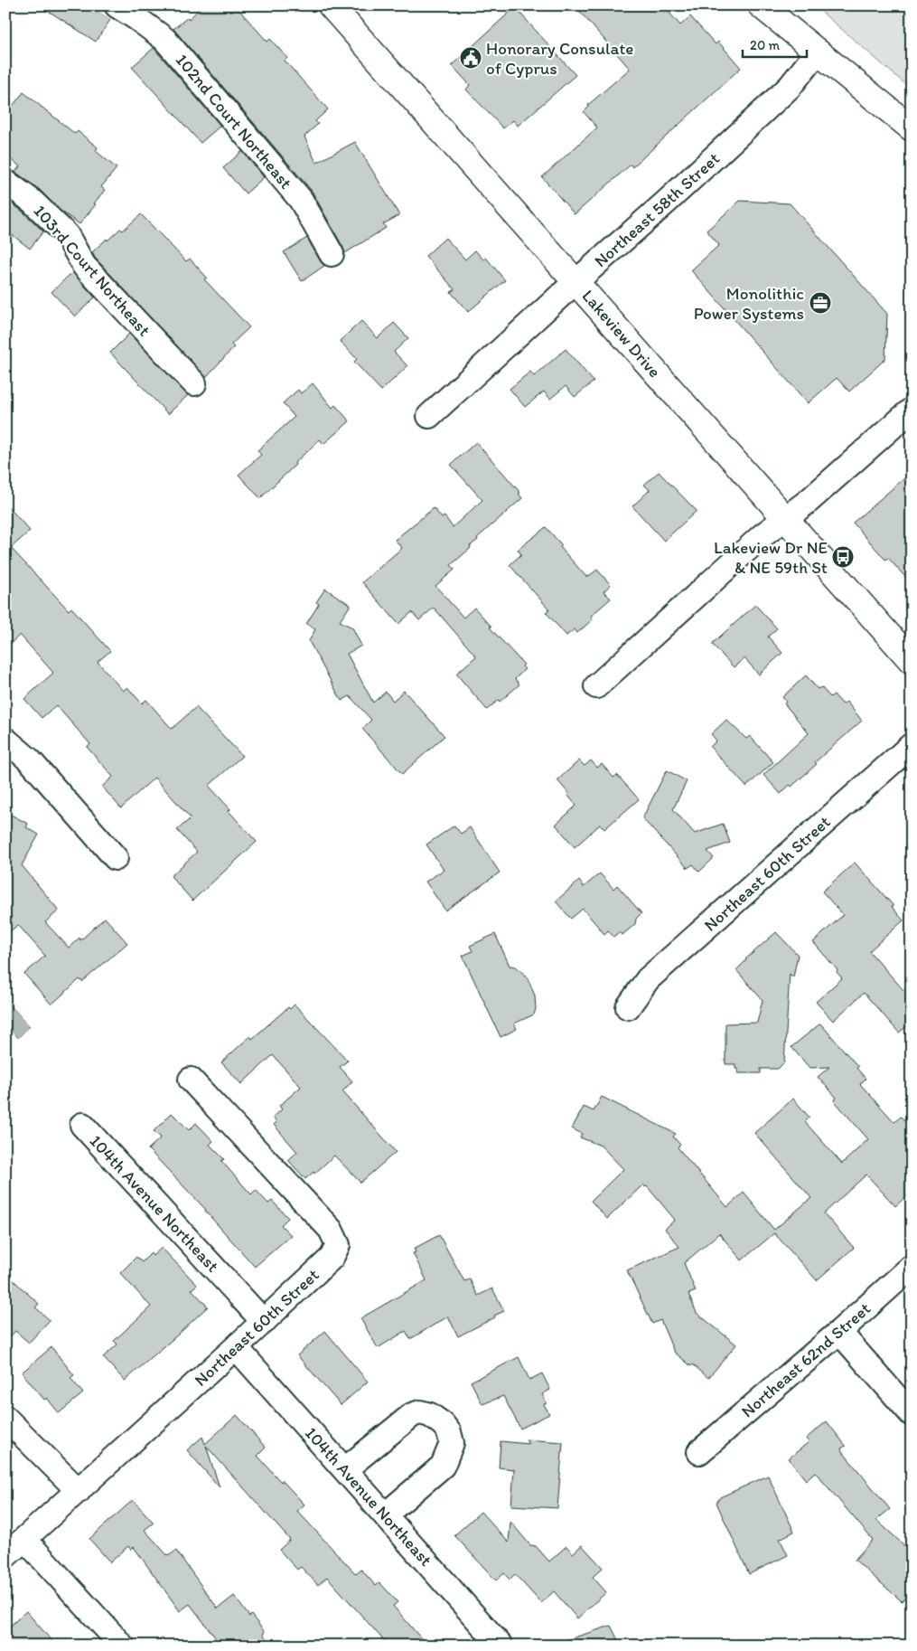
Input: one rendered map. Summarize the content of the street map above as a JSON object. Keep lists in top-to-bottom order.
{
  "streets": {
    "street": [
      "102nd Court Northeast",
      "Northeast 58th Street",
      "103rd Court Northeast",
      "Lakeview Drive",
      "Northeast 60th Street",
      "104th Avenue Northeast",
      "Northeast 62nd Street"
    ]
  },
  "crossings": [
    ["Northeast 58th Street", "Lakeview Drive"],
    ["Northeast 60th Street", "104th Avenue Northeast"]
  ],
  "places": {
    "public building": ["Honorary Consulate of Cyprus"],
    "office": ["Monolithic Power Systems"],
    "bus stop": ["Lakeview Dr NE & NE 59th St"]
  },
  "scale_bar": "20 m"
}
